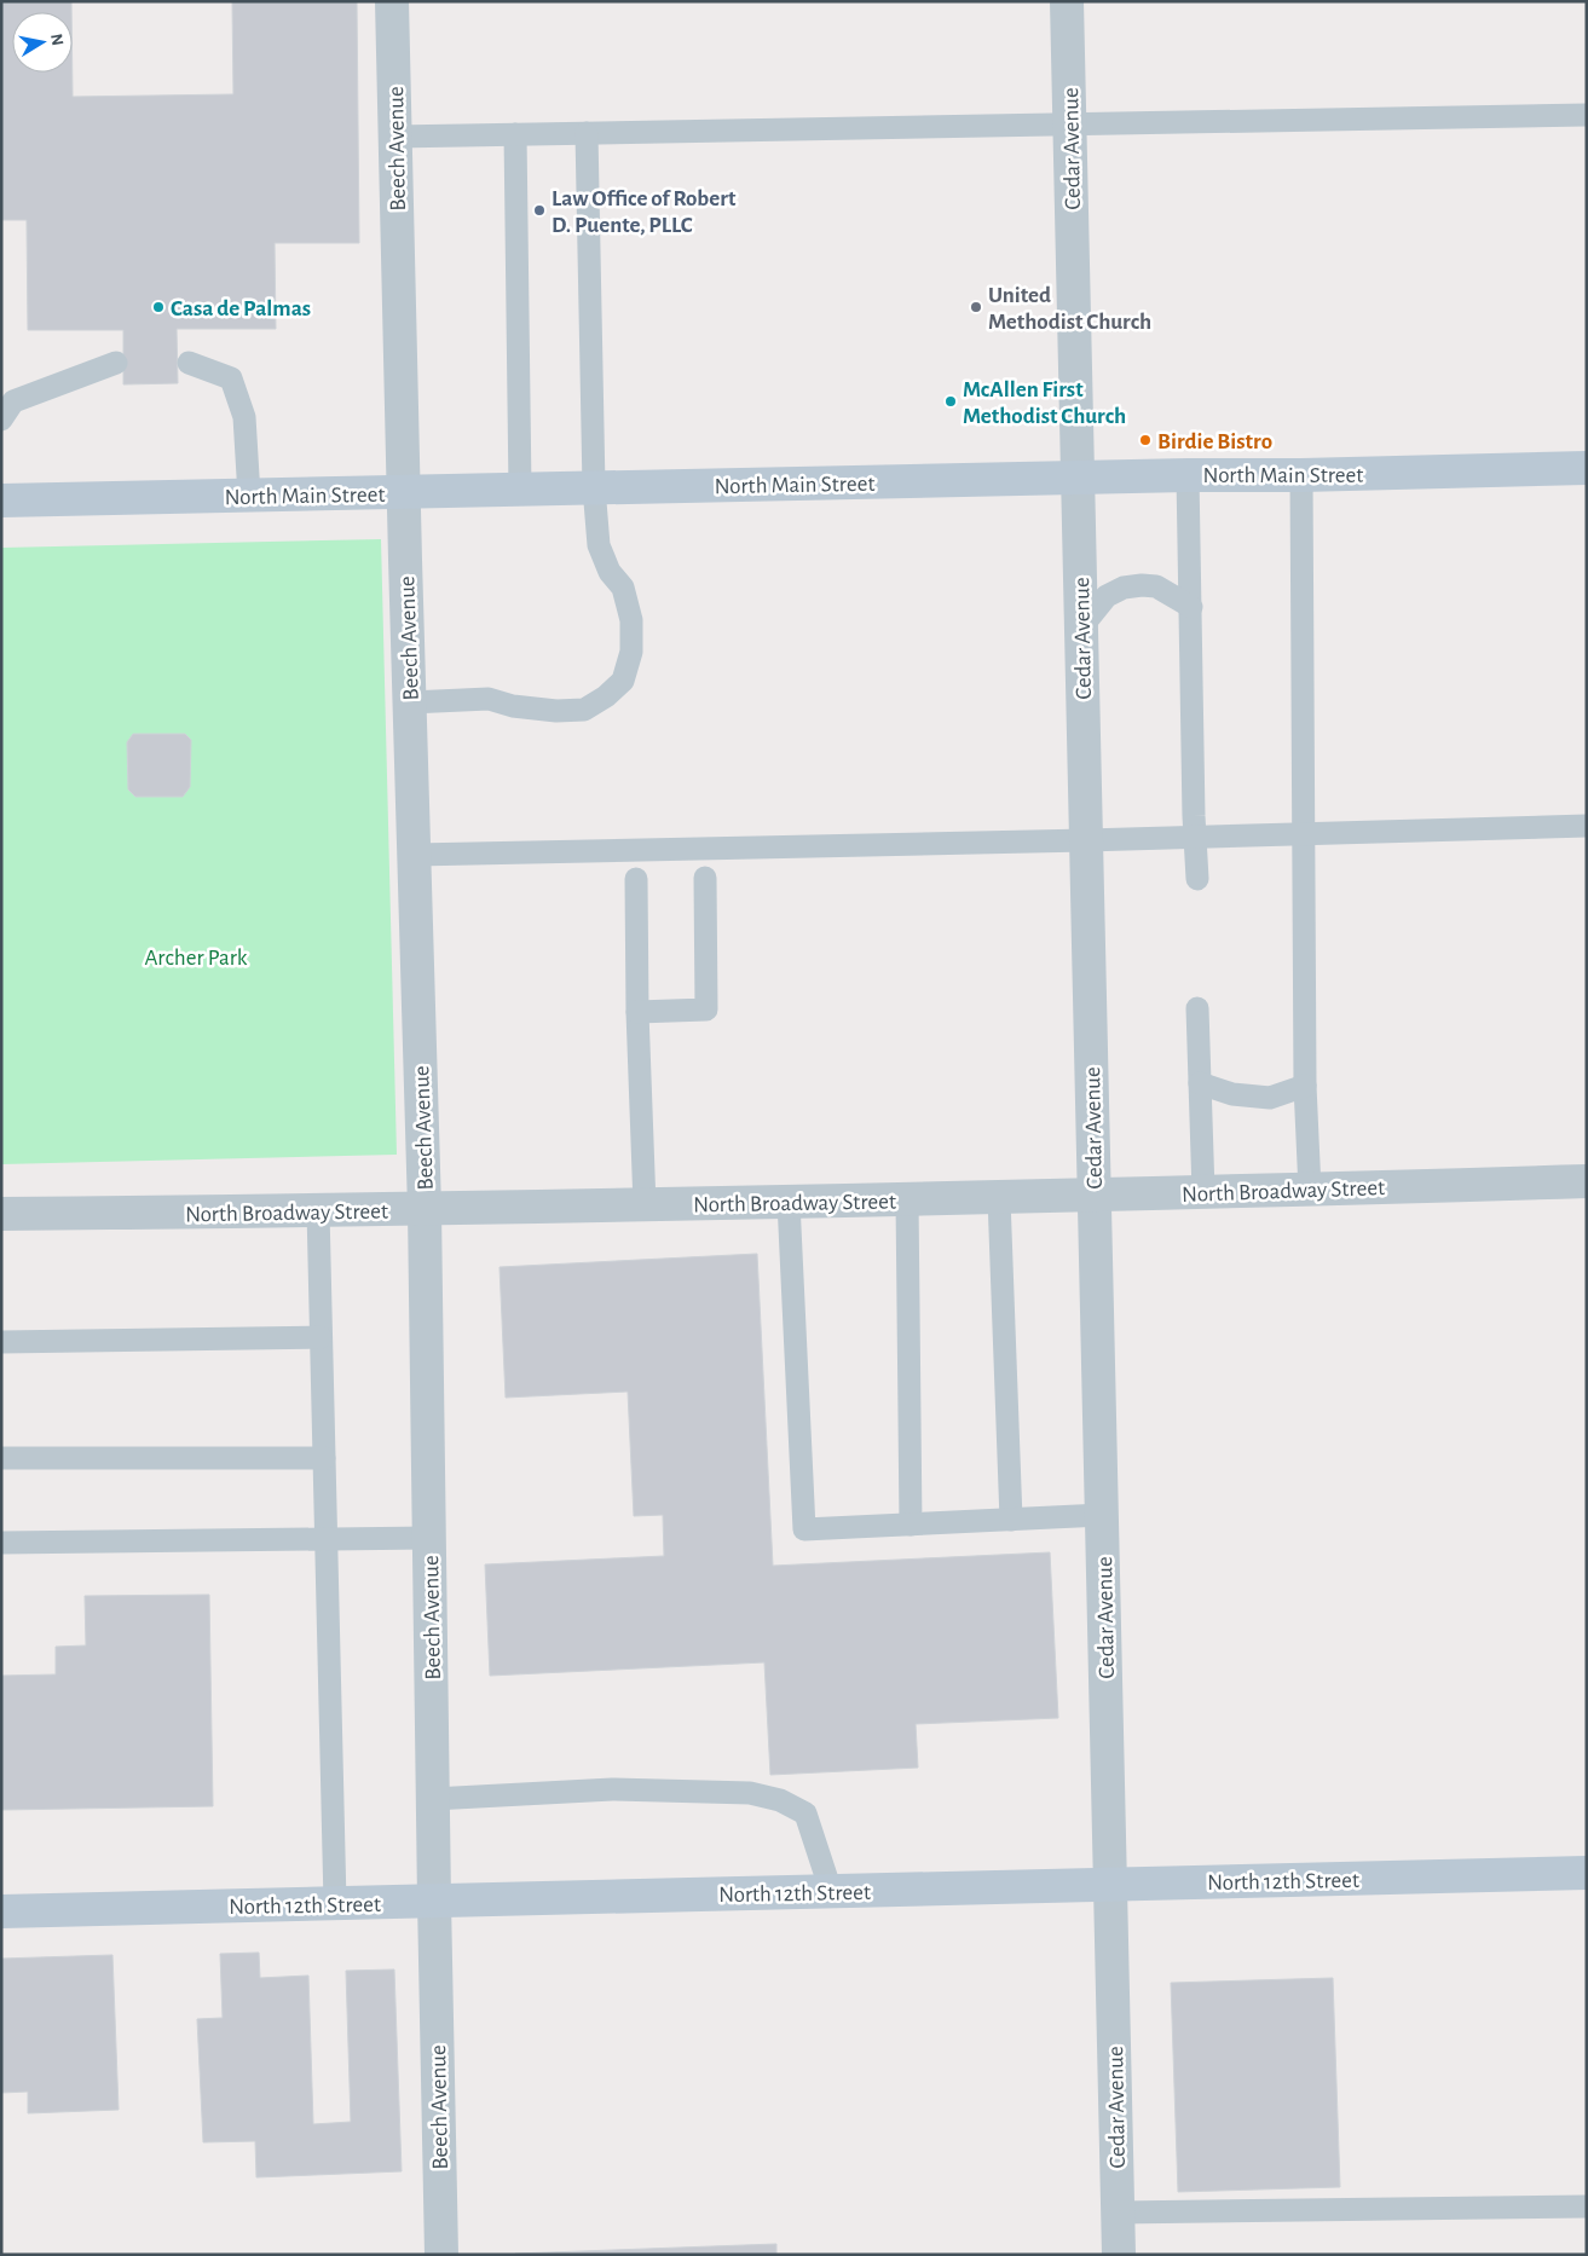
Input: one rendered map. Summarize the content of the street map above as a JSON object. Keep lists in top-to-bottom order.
{
  "streets": {
    "street": [
      "Beech Avenue",
      "Cedar Avenue",
      "North Main Street",
      "North Broadway Street",
      "North 12th Street"
    ]
  },
  "crossings": [
    ["Beech Avenue", "North Main Street"],
    ["Beech Avenue", "North Broadway Street"],
    ["Beech Avenue", "North 12th Street"],
    ["Cedar Avenue", "North Main Street"],
    ["Cedar Avenue", "North Broadway Street"],
    ["Cedar Avenue", "North 12th Street"]
  ],
  "parks": ["Archer Park"],
  "places": [
    "Law Office of Robert D. Puente, PLLC",
    "Casa de Palmas",
    "United Methodist Church",
    "McAllen First Methodist Church",
    "Birdie Bistro"
  ],
  "north": "right"
}
